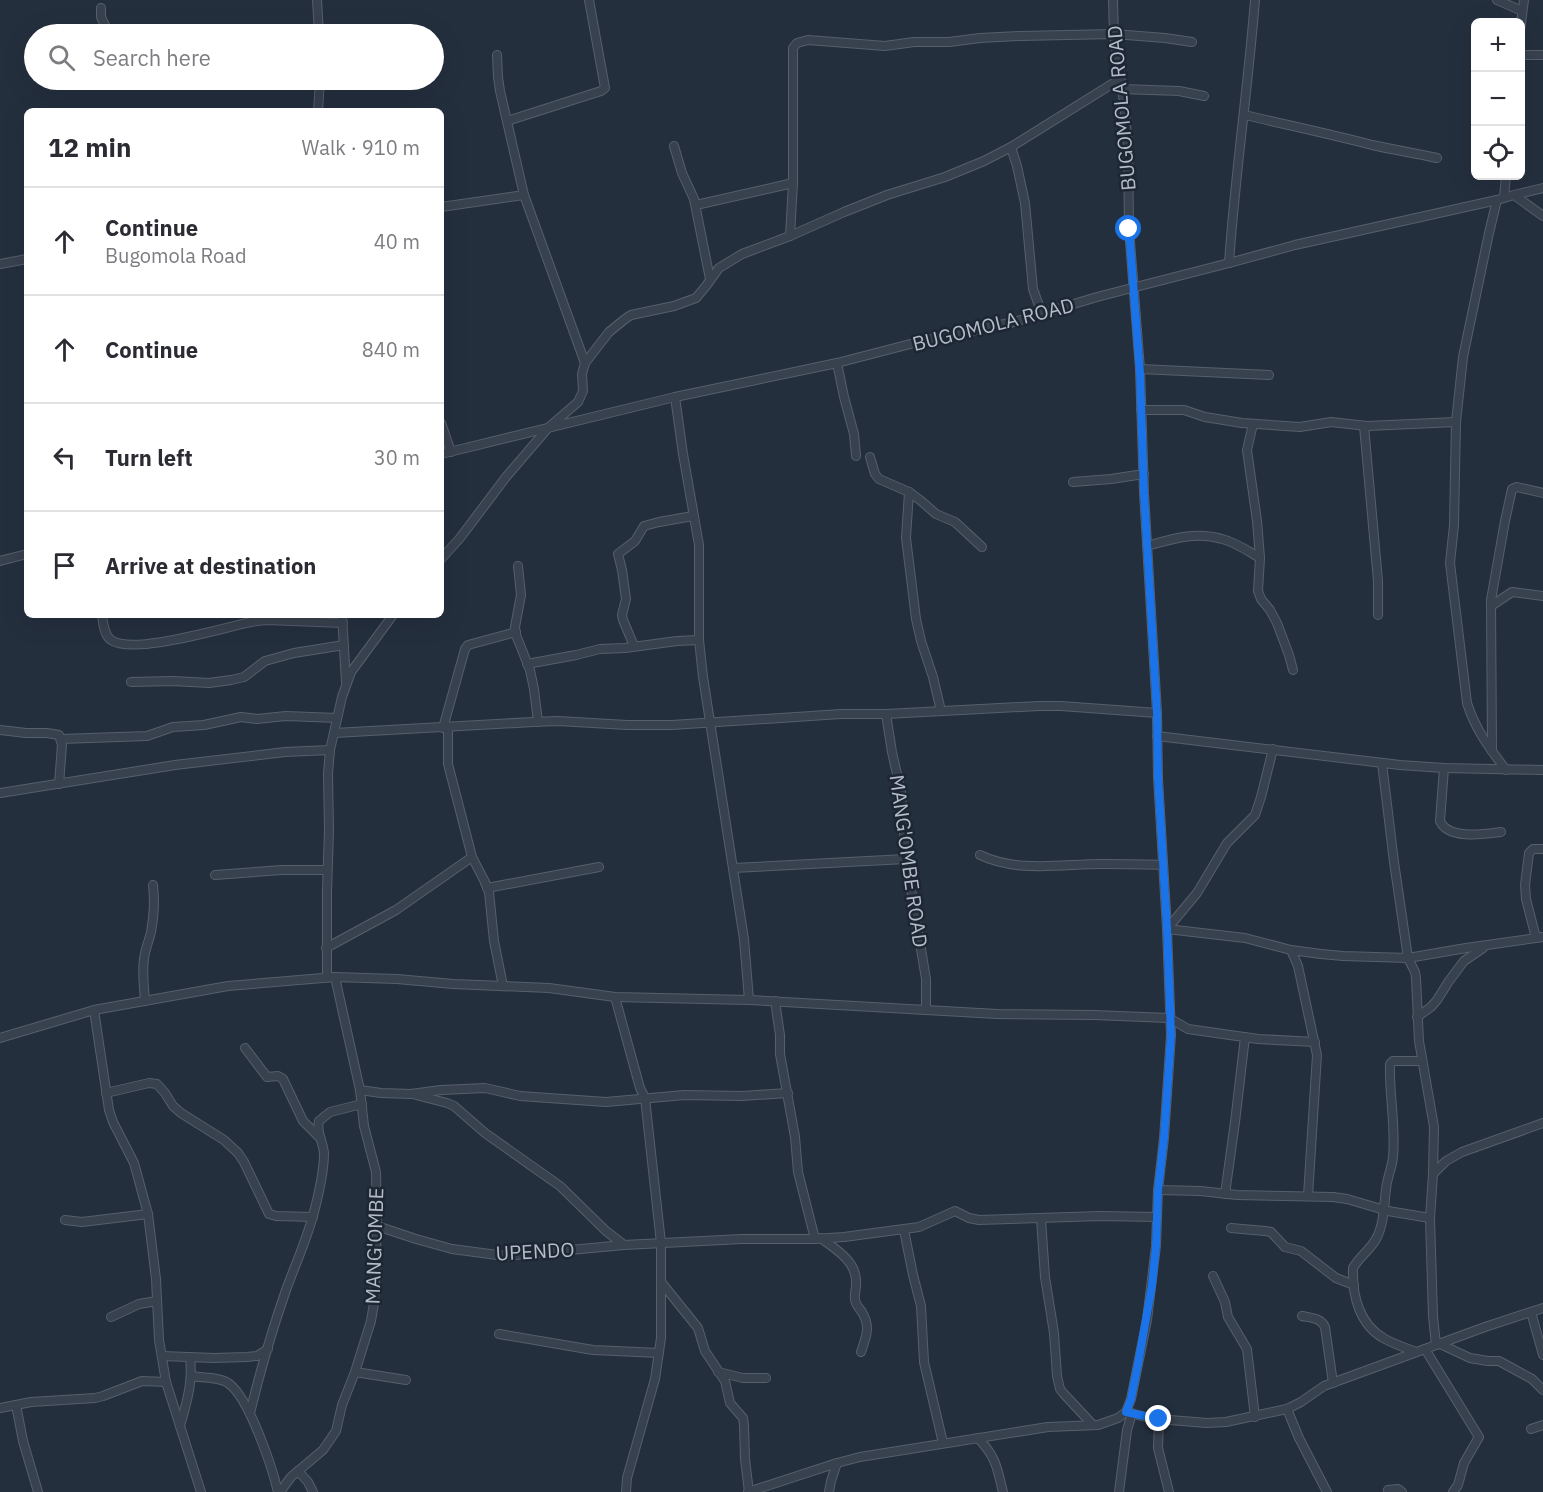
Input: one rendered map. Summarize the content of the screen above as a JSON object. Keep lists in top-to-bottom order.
{
  "streets": {
    "street": [
      "BUGOMOLA ROAD",
      "MANG'OMBE ROAD",
      "MANG'OMBE",
      "UPENDO"
    ]
  },
  "crossings": [
    ["BUGOMOLA ROAD", "UPENDO"],
    ["MANG'OMBE", "UPENDO"]
  ],
  "page": {
    "map_buttons": ["+", "−"],
    "search": "Search here",
    "heading": ["12 min", "Walk · 910 m"],
    "list": [
      ["Continue", "Bugomola Road", "40 m"],
      ["Continue", "840 m"],
      ["Turn left", "30 m"],
      "Arrive at destination"
    ]
  }
}
